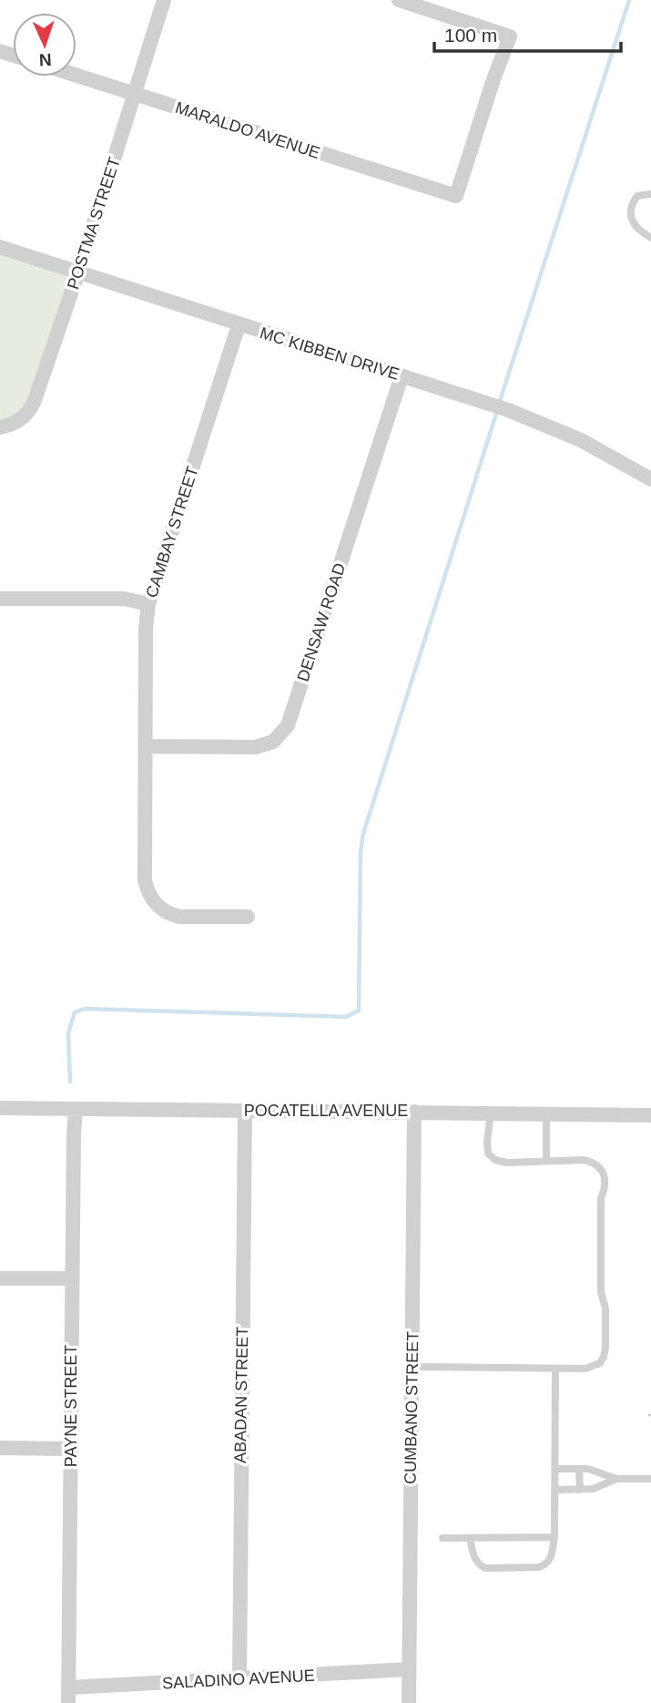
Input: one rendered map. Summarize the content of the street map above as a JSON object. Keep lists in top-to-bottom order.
{
  "streets": {
    "street": [
      "MARALDO AVENUE",
      "POSTMA STREET",
      "MC KIBBEN DRIVE",
      "CAMBAY STREET",
      "DENSAW ROAD",
      "POCATELLA AVENUE",
      "ABADAN STREET",
      "PAYNE STREET",
      "CUMBANO STREET",
      "SALADINO AVENUE"
    ]
  },
  "crossings": [
    ["MARALDO AVENUE", "POSTMA STREET"],
    ["POSTMA STREET", "MC KIBBEN DRIVE"],
    ["MC KIBBEN DRIVE", "CAMBAY STREET"],
    ["MC KIBBEN DRIVE", "DENSAW ROAD"],
    ["CAMBAY STREET", "DENSAW ROAD"],
    ["POCATELLA AVENUE", "ABADAN STREET"],
    ["POCATELLA AVENUE", "PAYNE STREET"],
    ["POCATELLA AVENUE", "CUMBANO STREET"],
    ["ABADAN STREET", "SALADINO AVENUE"],
    ["PAYNE STREET", "SALADINO AVENUE"],
    ["CUMBANO STREET", "SALADINO AVENUE"]
  ],
  "scale_bar": "100 m",
  "north": "bottom"
}
